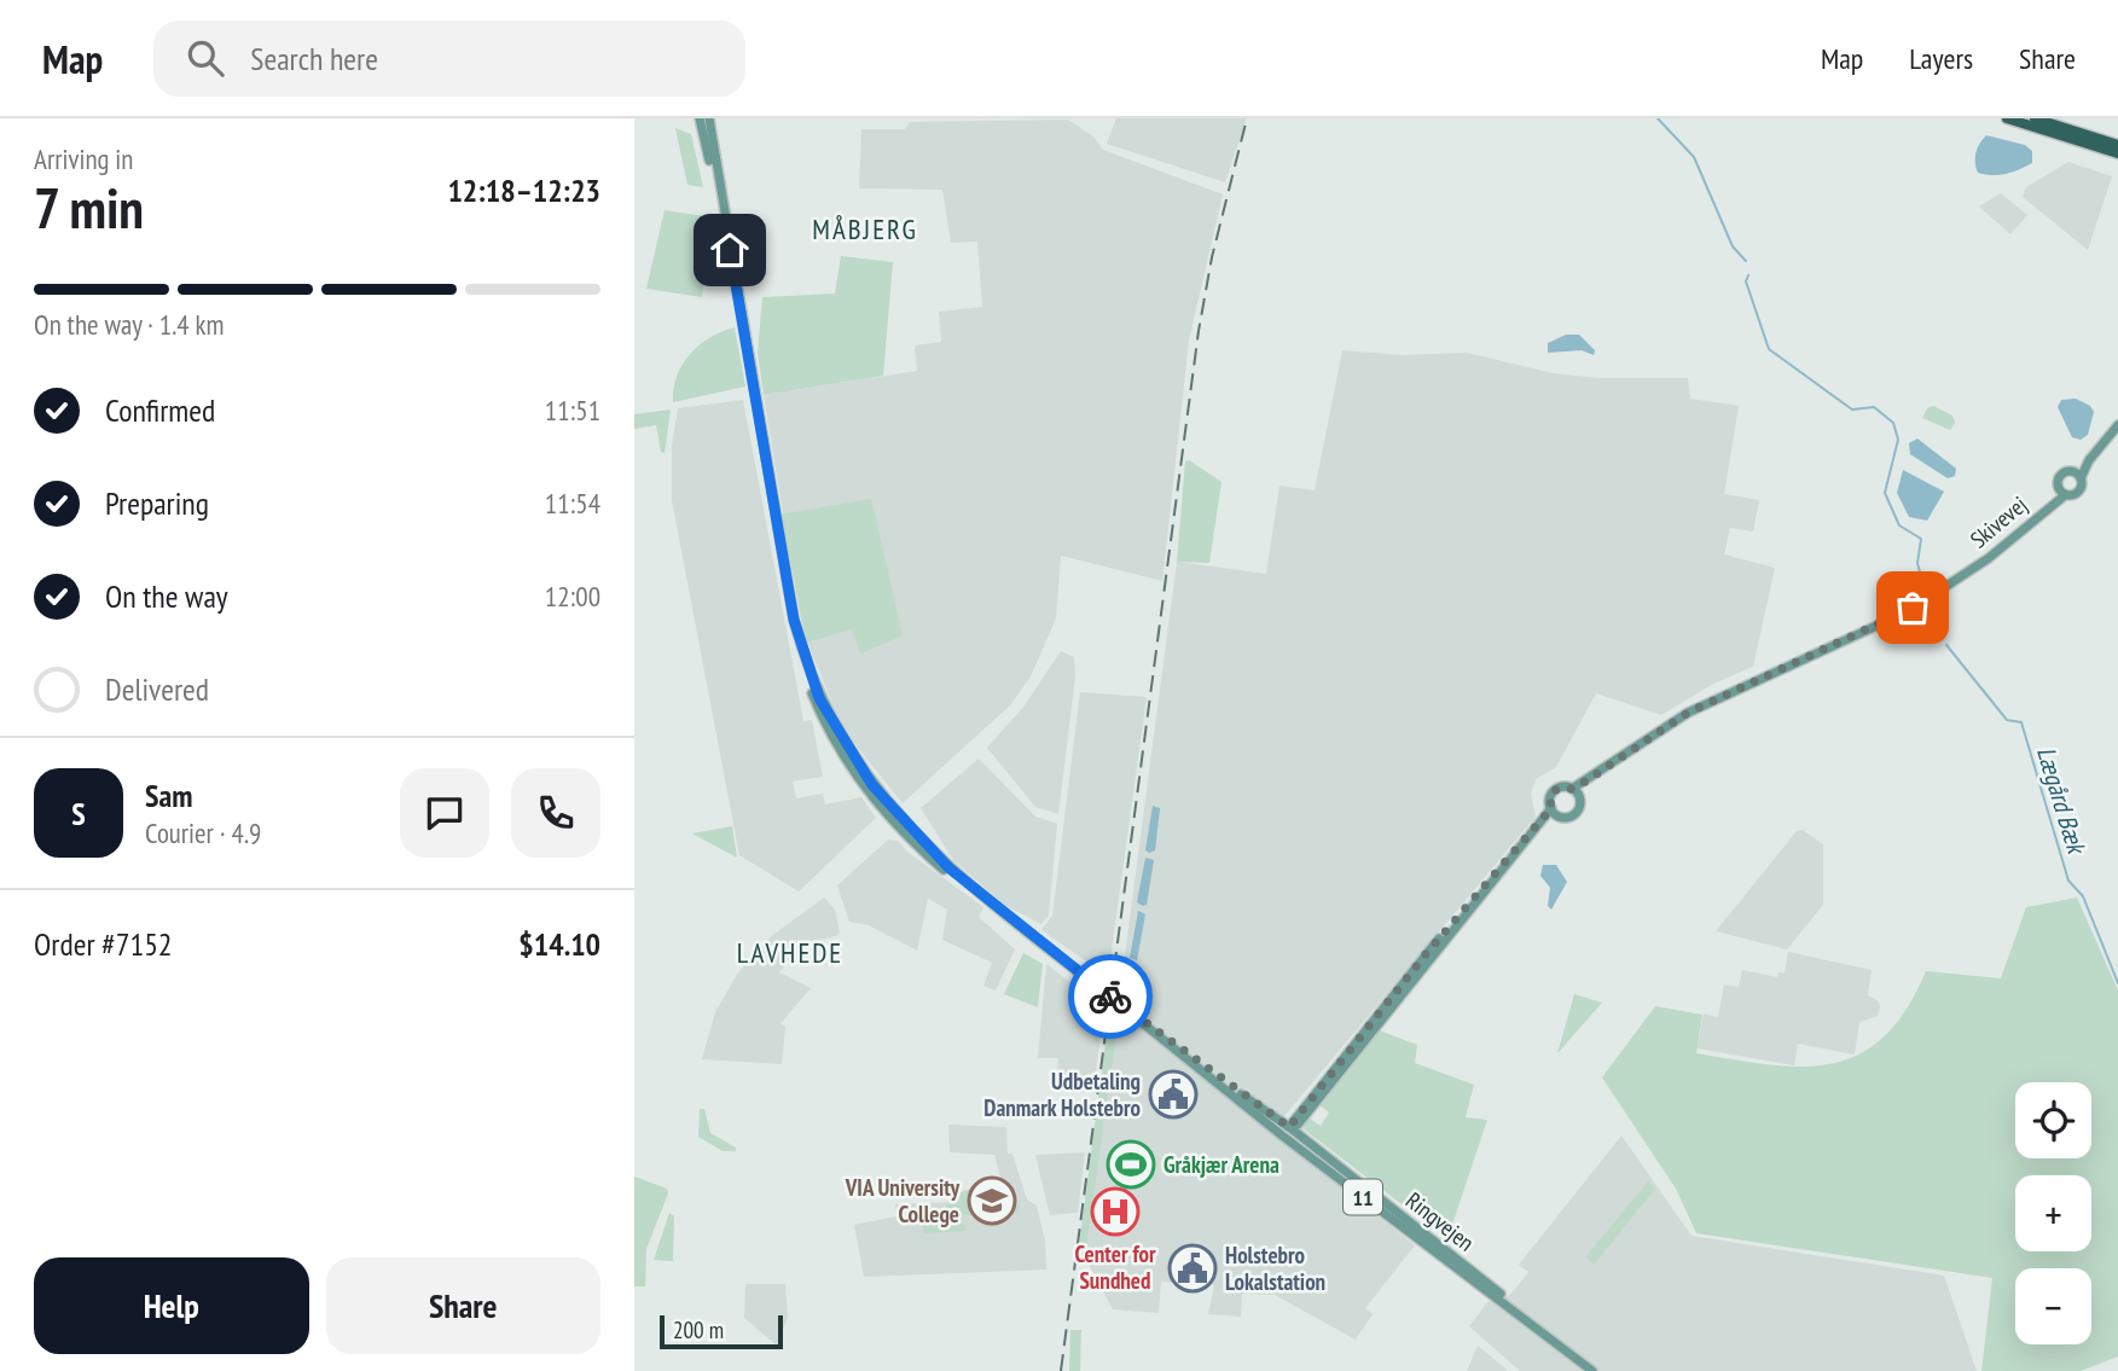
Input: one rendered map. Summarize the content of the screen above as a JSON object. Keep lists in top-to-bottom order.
{
  "streets": {
    "main road": ["Skivevej", "11", "Ringvejen"]
  },
  "districts": ["MÅBJERG", "LAVHEDE"],
  "water": ["Lægård Bæk"],
  "places": {
    "public building": ["Udbetaling Danmark Holstebro", "Holstebro Lokalstation"],
    "sports": ["Gråkjær Arena"],
    "school or university": ["VIA University College"],
    "hospital": ["Center for Sundhed"]
  },
  "scale_bar": "200 m",
  "page": {
    "header": "Map",
    "search": "Search here",
    "nav": ["Map", "Layers", "Share"],
    "heading": ["7 min", "Arriving in", "12:18–12:23"],
    "panel": [
      "Sam",
      "Courier · 4.9",
      "Order #7152",
      "$14.10"
    ],
    "bar": "On the way · 1.4 km",
    "list": [
      ["Confirmed", "11:51"],
      ["Preparing", "11:54"],
      ["On the way", "12:00"],
      "Delivered"
    ],
    "round": "S",
    "map_buttons": ["+", "−"],
    "buttons": ["Help", "Share"],
    "scale": "200 m"
  }
}
